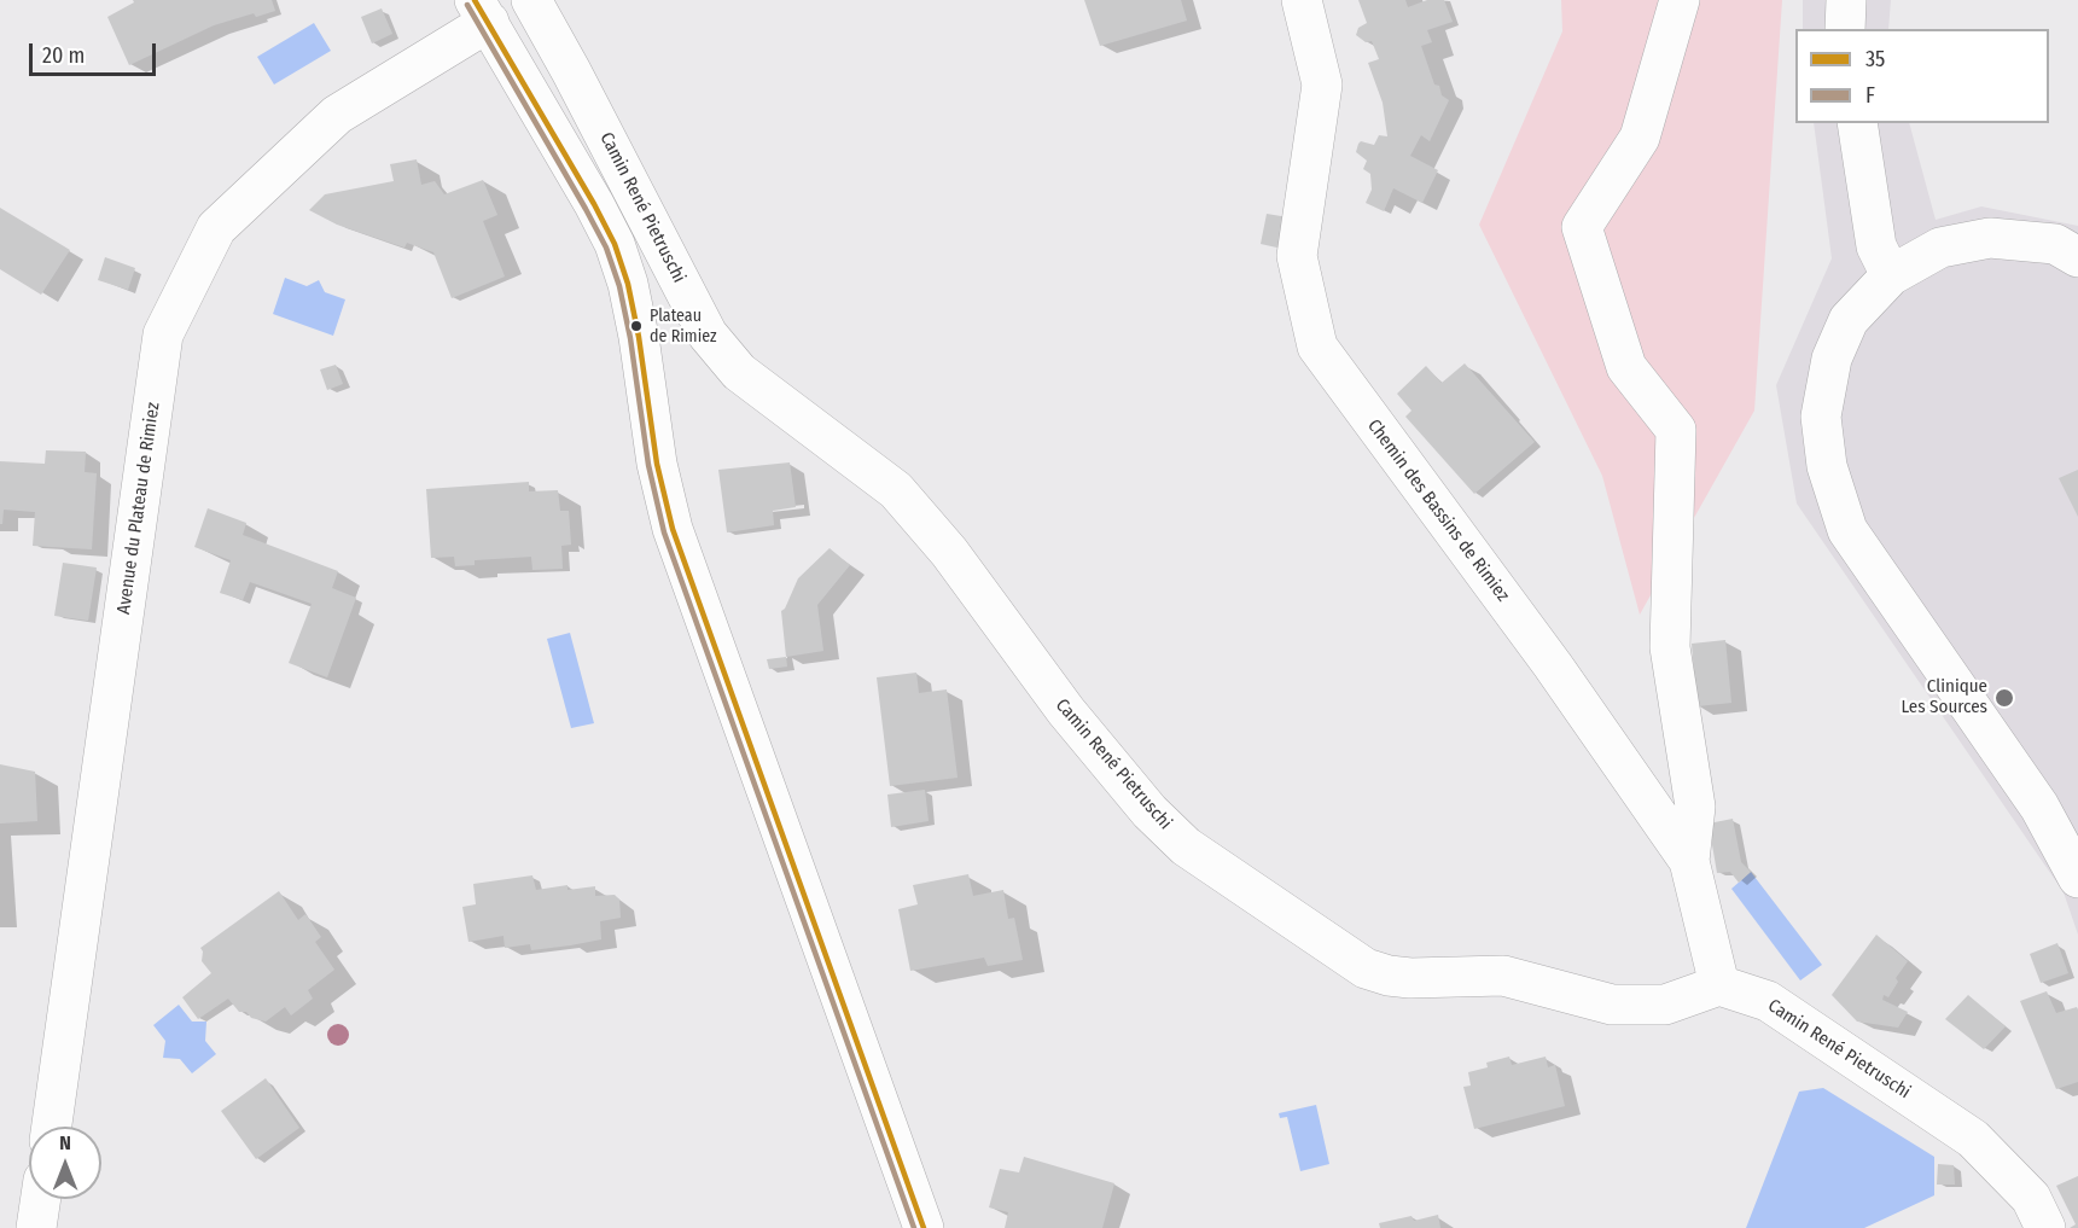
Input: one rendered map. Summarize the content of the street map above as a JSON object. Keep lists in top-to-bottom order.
{
  "streets": {
    "street": ["Camin René Pietruschi", "Avenue du Plateau de Rimiez", "Chemin des Bassins de Rimiez"]
  },
  "crossings": [
    ["Camin René Pietruschi", "Chemin des Bassins de Rimiez"]
  ],
  "places": ["Plateau de Rimiez", "Clinique Les Sources"],
  "lines": ["transit line 35", "transit line F"],
  "legend": ["35", "F"],
  "scale_bar": "20 m",
  "north": "top"
}
